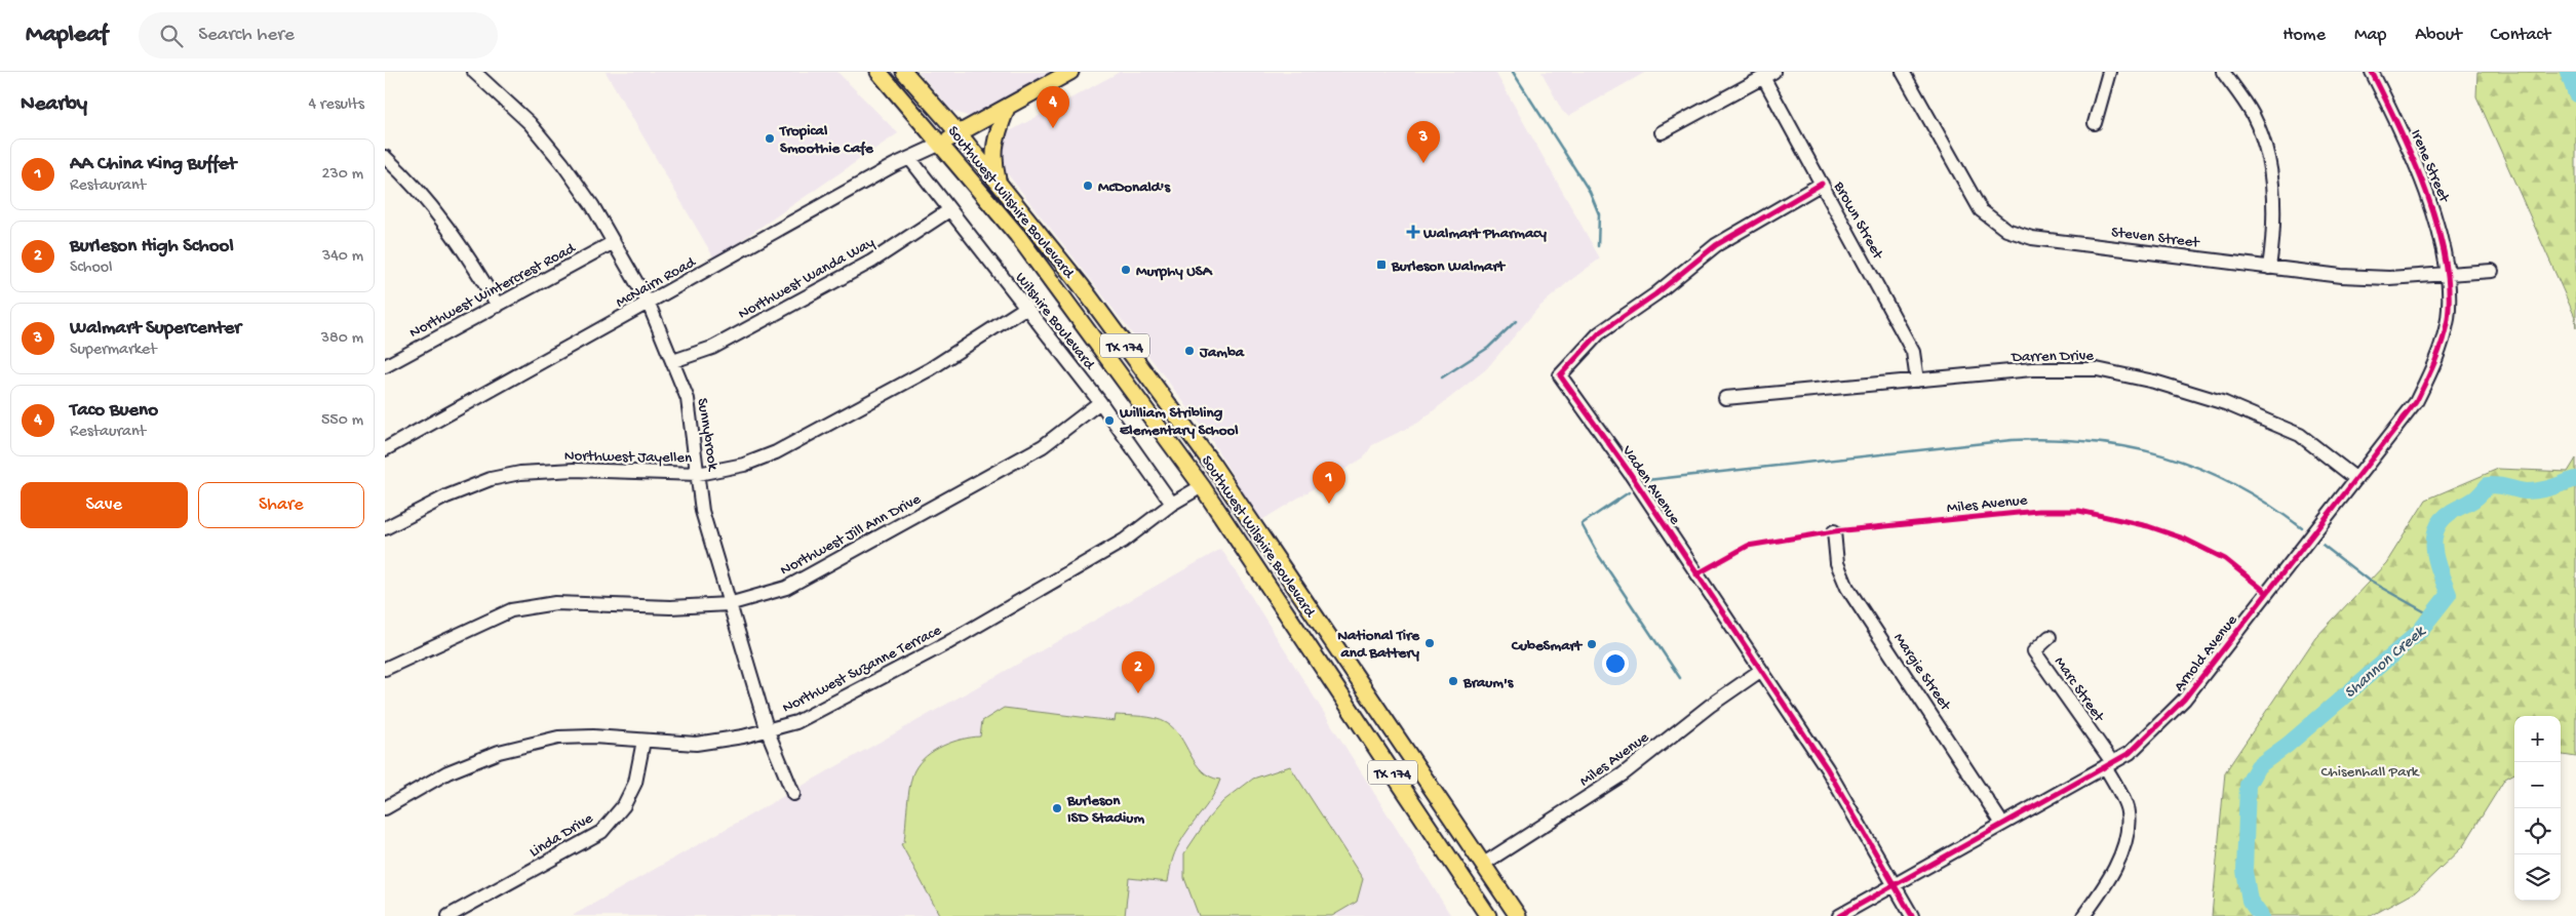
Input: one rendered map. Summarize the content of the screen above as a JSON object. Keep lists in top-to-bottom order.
{
  "streets": {
    "main road": ["Southwest Wilshire Boulevard", "TX 174"],
    "street": [
      "Irene Street",
      "Brown Street",
      "Steven Street",
      "Northwest Wanda Way",
      "McNairn Road",
      "Northwest Wintercrest Road",
      "Wilshire Boulevard",
      "Darren Drive",
      "Sunnybrook",
      "Northwest Jayellen",
      "Vaden Avenue",
      "Miles Avenue",
      "Northwest Jill Ann Drive",
      "Arnold Avenue",
      "Northwest Suzanne Terrace",
      "Margie Street",
      "Marc Street",
      "Linda Drive"
    ]
  },
  "crossings": [
    ["Irene Street", "Steven Street"],
    ["Irene Street", "Arnold Avenue"],
    ["Southwest Wilshire Boulevard", "McNairn Road"],
    ["Southwest Wilshire Boulevard", "Miles Avenue"],
    ["Southwest Wilshire Boulevard", "Northwest Suzanne Terrace"],
    ["Brown Street", "Darren Drive"],
    ["Brown Street", "Vaden Avenue"],
    ["Steven Street", "Arnold Avenue"],
    ["Northwest Wanda Way", "Wilshire Boulevard"],
    ["Northwest Wanda Way", "Sunnybrook"],
    ["McNairn Road", "Wilshire Boulevard"],
    ["McNairn Road", "Sunnybrook"],
    ["Northwest Wintercrest Road", "Sunnybrook"],
    ["Wilshire Boulevard", "Northwest Jayellen"],
    ["Wilshire Boulevard", "Northwest Jill Ann Drive"],
    ["Wilshire Boulevard", "Northwest Suzanne Terrace"],
    ["Darren Drive", "Arnold Avenue"],
    ["Sunnybrook", "Northwest Jayellen"],
    ["Sunnybrook", "Northwest Jill Ann Drive"],
    ["Sunnybrook", "Northwest Suzanne Terrace"],
    ["Vaden Avenue", "Miles Avenue"],
    ["Vaden Avenue", "Arnold Avenue"],
    ["Arnold Avenue", "Margie Street"],
    ["Arnold Avenue", "Marc Street"],
    ["Northwest Suzanne Terrace", "Linda Drive"]
  ],
  "water": ["Shannon Creek"],
  "parks": ["Chisenhall Park"],
  "places": {
    "other": [
      "Tropical Smoothie Cafe",
      "McDonald's",
      "Murphy USA",
      "Jamba",
      "William Stribling Elementary School",
      "National Tire and Battery",
      "CubeSmart",
      "Braum's",
      "Burleson ISD Stadium"
    ],
    "health": ["Walmart Pharmacy"],
    "transit": ["Burleson Walmart"]
  },
  "page": {
    "header": "Mapleaf",
    "search": "Search here",
    "nav": [
      "Home",
      "Map",
      "About",
      "Contact"
    ],
    "heading": ["Nearby", "4 results"],
    "pins": [
      "4",
      "3",
      "1",
      "2"
    ],
    "list": [
      {
        "mark": "1",
        "name": "AA China King Buffet",
        "note": "Restaurant",
        "value": "230 m"
      },
      {
        "mark": "2",
        "name": "Burleson High School",
        "note": "School",
        "value": "340 m"
      },
      {
        "mark": "3",
        "name": "Walmart Supercenter",
        "note": "Supermarket",
        "value": "380 m"
      },
      {
        "mark": "4",
        "name": "Taco Bueno",
        "note": "Restaurant",
        "value": "550 m"
      }
    ],
    "buttons": ["Save", "Share"],
    "map_buttons": ["+", "−"]
  }
}
